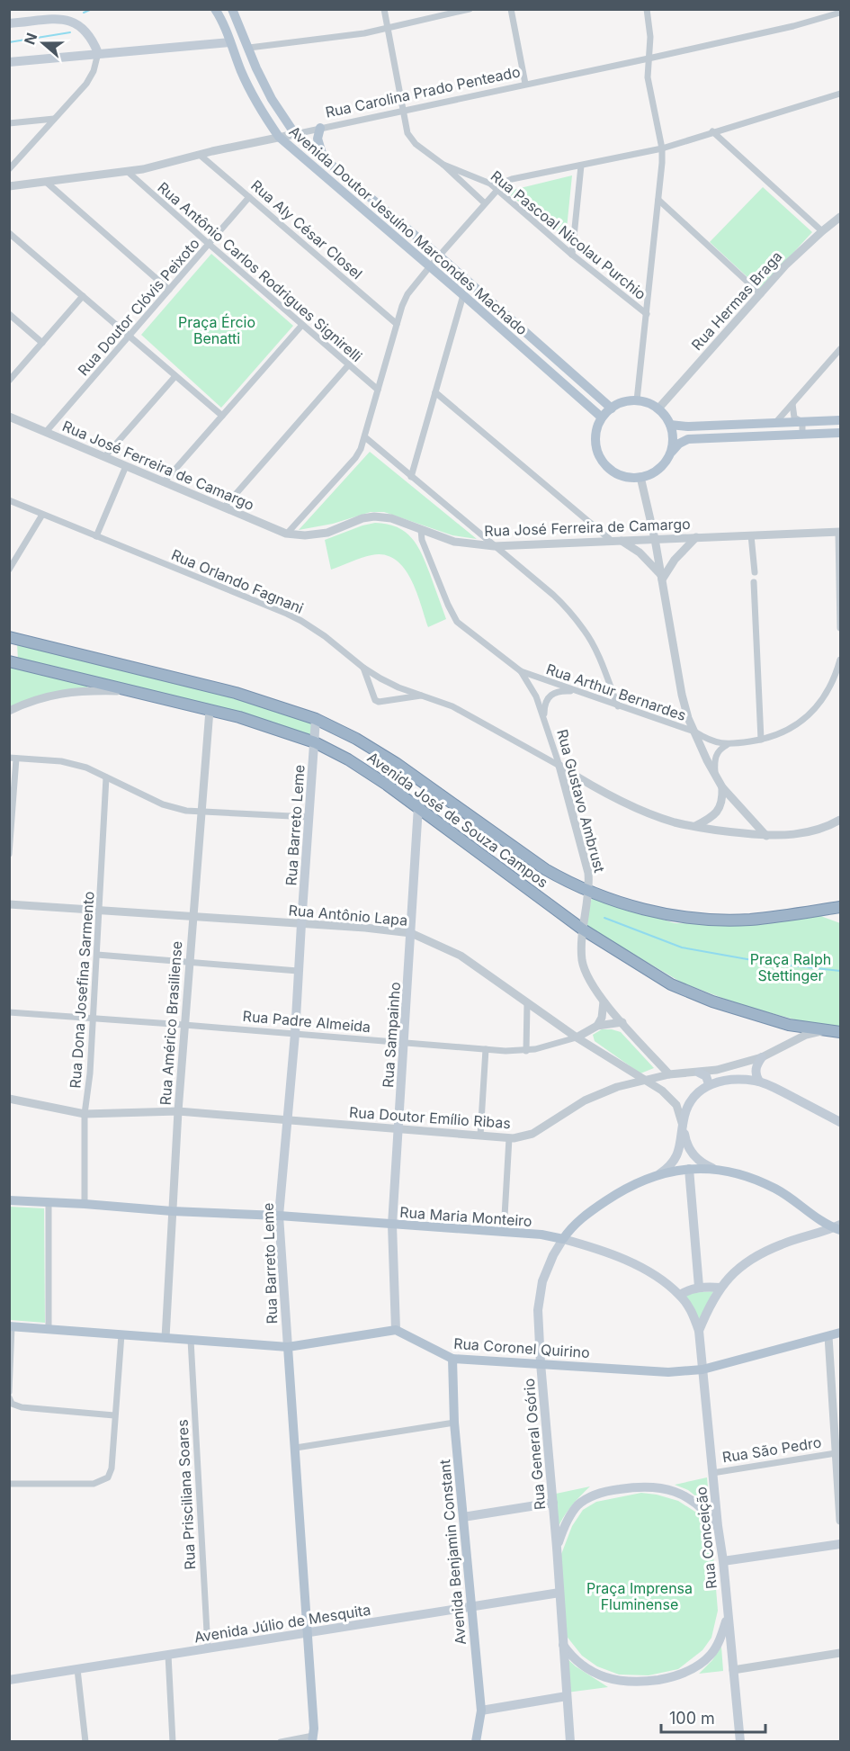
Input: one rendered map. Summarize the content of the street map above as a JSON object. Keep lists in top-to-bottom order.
{
  "streets": {
    "highway": ["Avenida José de Souza Campos"],
    "main road": [
      "Avenida Doutor Jesuíno Marcondes Machado",
      "Rua Barreto Leme",
      "Rua Sampainho",
      "Rua Maria Monteiro",
      "Rua Coronel Quirino",
      "Rua General Osório",
      "Rua Conceição",
      "Avenida Benjamin Constant",
      "Avenida Júlio de Mesquita"
    ],
    "street": [
      "Rua Carolina Prado Penteado",
      "Rua Aly César Closel",
      "Rua Pascoal Nicolau Purchio",
      "Rua Antônio Carlos Rodrigues Signirelli",
      "Rua Hermas Braga",
      "Rua Doutor Clóvis Peixoto",
      "Rua José Ferreira de Camargo",
      "Rua Orlando Fagnani",
      "Rua Arthur Bernardes",
      "Rua Gustavo Ambrust",
      "Rua Antônio Lapa",
      "Rua Dona Josefina Sarmento",
      "Rua Padre Almeida",
      "Rua Américo Brasiliense",
      "Rua Doutor Emílio Ribas",
      "Rua São Pedro",
      "Rua Prisciliana Soares"
    ]
  },
  "crossings": [
    ["Rua Carolina Prado Penteado", "Rua Aly César Closel"],
    ["Rua Carolina Prado Penteado", "Avenida Doutor Jesuíno Marcondes Machado"],
    ["Rua Carolina Prado Penteado", "Rua Pascoal Nicolau Purchio"],
    ["Rua Carolina Prado Penteado", "Rua Antônio Carlos Rodrigues Signirelli"],
    ["Rua Aly César Closel", "Rua Doutor Clóvis Peixoto"],
    ["Avenida Doutor Jesuíno Marcondes Machado", "Rua Hermas Braga"],
    ["Rua Antônio Carlos Rodrigues Signirelli", "Rua Doutor Clóvis Peixoto"],
    ["Rua Doutor Clóvis Peixoto", "Rua José Ferreira de Camargo"],
    ["Rua José Ferreira de Camargo", "Rua Arthur Bernardes"],
    ["Rua Orlando Fagnani", "Rua Gustavo Ambrust"],
    ["Rua Arthur Bernardes", "Rua Gustavo Ambrust"],
    ["Rua Gustavo Ambrust", "Avenida José de Souza Campos"],
    ["Rua Gustavo Ambrust", "Rua Doutor Emílio Ribas"],
    ["Avenida José de Souza Campos", "Rua Barreto Leme"],
    ["Avenida José de Souza Campos", "Rua Américo Brasiliense"],
    ["Avenida José de Souza Campos", "Rua Sampainho"],
    ["Avenida José de Souza Campos", "Rua Doutor Emílio Ribas"],
    ["Rua Barreto Leme", "Rua Antônio Lapa"],
    ["Rua Barreto Leme", "Rua Padre Almeida"],
    ["Rua Barreto Leme", "Rua Doutor Emílio Ribas"],
    ["Rua Barreto Leme", "Rua Maria Monteiro"],
    ["Rua Barreto Leme", "Avenida Júlio de Mesquita"],
    ["Rua Antônio Lapa", "Rua Dona Josefina Sarmento"],
    ["Rua Antônio Lapa", "Rua Padre Almeida"],
    ["Rua Antônio Lapa", "Rua Américo Brasiliense"],
    ["Rua Antônio Lapa", "Rua Sampainho"],
    ["Rua Antônio Lapa", "Rua Doutor Emílio Ribas"],
    ["Rua Dona Josefina Sarmento", "Rua Padre Almeida"],
    ["Rua Dona Josefina Sarmento", "Rua Doutor Emílio Ribas"],
    ["Rua Dona Josefina Sarmento", "Rua Maria Monteiro"],
    ["Rua Padre Almeida", "Rua Américo Brasiliense"],
    ["Rua Padre Almeida", "Rua Sampainho"],
    ["Rua Américo Brasiliense", "Rua Doutor Emílio Ribas"],
    ["Rua Américo Brasiliense", "Rua Maria Monteiro"],
    ["Rua Sampainho", "Rua Doutor Emílio Ribas"],
    ["Rua Sampainho", "Rua Maria Monteiro"],
    ["Rua Sampainho", "Rua Coronel Quirino"],
    ["Rua Maria Monteiro", "Rua General Osório"],
    ["Rua Maria Monteiro", "Rua Conceição"],
    ["Rua Coronel Quirino", "Rua General Osório"],
    ["Rua Coronel Quirino", "Rua Conceição"],
    ["Rua Coronel Quirino", "Avenida Benjamin Constant"],
    ["Rua General Osório", "Rua Conceição"],
    ["Rua General Osório", "Avenida Júlio de Mesquita"],
    ["Rua São Pedro", "Rua Conceição"],
    ["Rua Prisciliana Soares", "Avenida Júlio de Mesquita"],
    ["Rua Conceição", "Avenida Júlio de Mesquita"],
    ["Avenida Benjamin Constant", "Avenida Júlio de Mesquita"]
  ],
  "parks": ["Praça Ércio Benatti", "Praça Ralph Stettinger", "Praça Imprensa Fluminense"],
  "scale_bar": "100 m",
  "north": "left"
}
